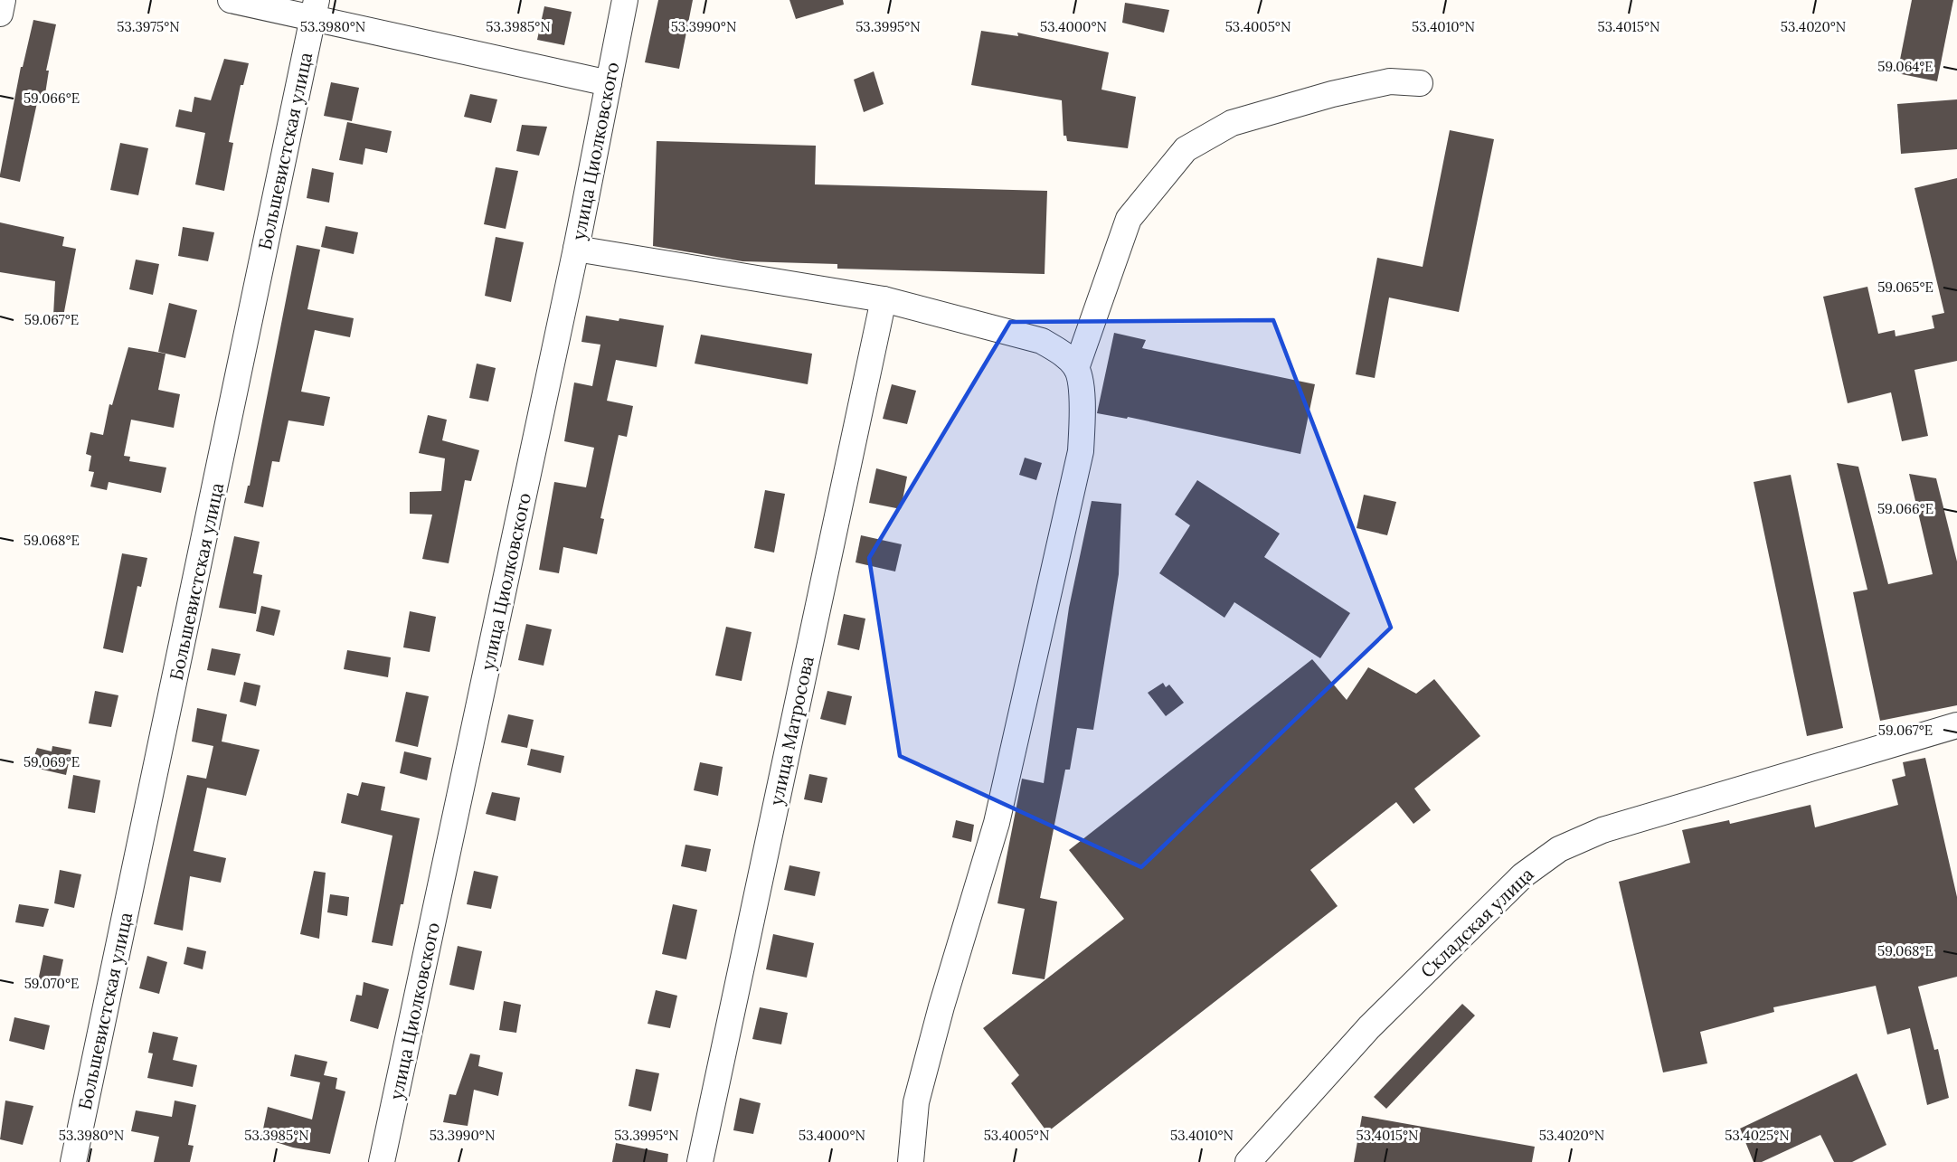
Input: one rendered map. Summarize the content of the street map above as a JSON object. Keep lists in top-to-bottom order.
{
  "streets": {
    "street": [
      "Большевистская улица",
      "улица Циолковского",
      "улица Матросова",
      "Складская улица"
    ]
  },
  "coordinates": [
    "53.3975°N",
    "53.3980°N",
    "53.3985°N",
    "53.3990°N",
    "53.3995°N",
    "53.4000°N",
    "53.4005°N",
    "53.4010°N",
    "53.4015°N",
    "53.4020°N",
    "59.064°E",
    "59.066°E",
    "59.065°E",
    "59.067°E",
    "59.068°E",
    "59.069°E",
    "59.070°E",
    "53.4025°N"
  ]
}
